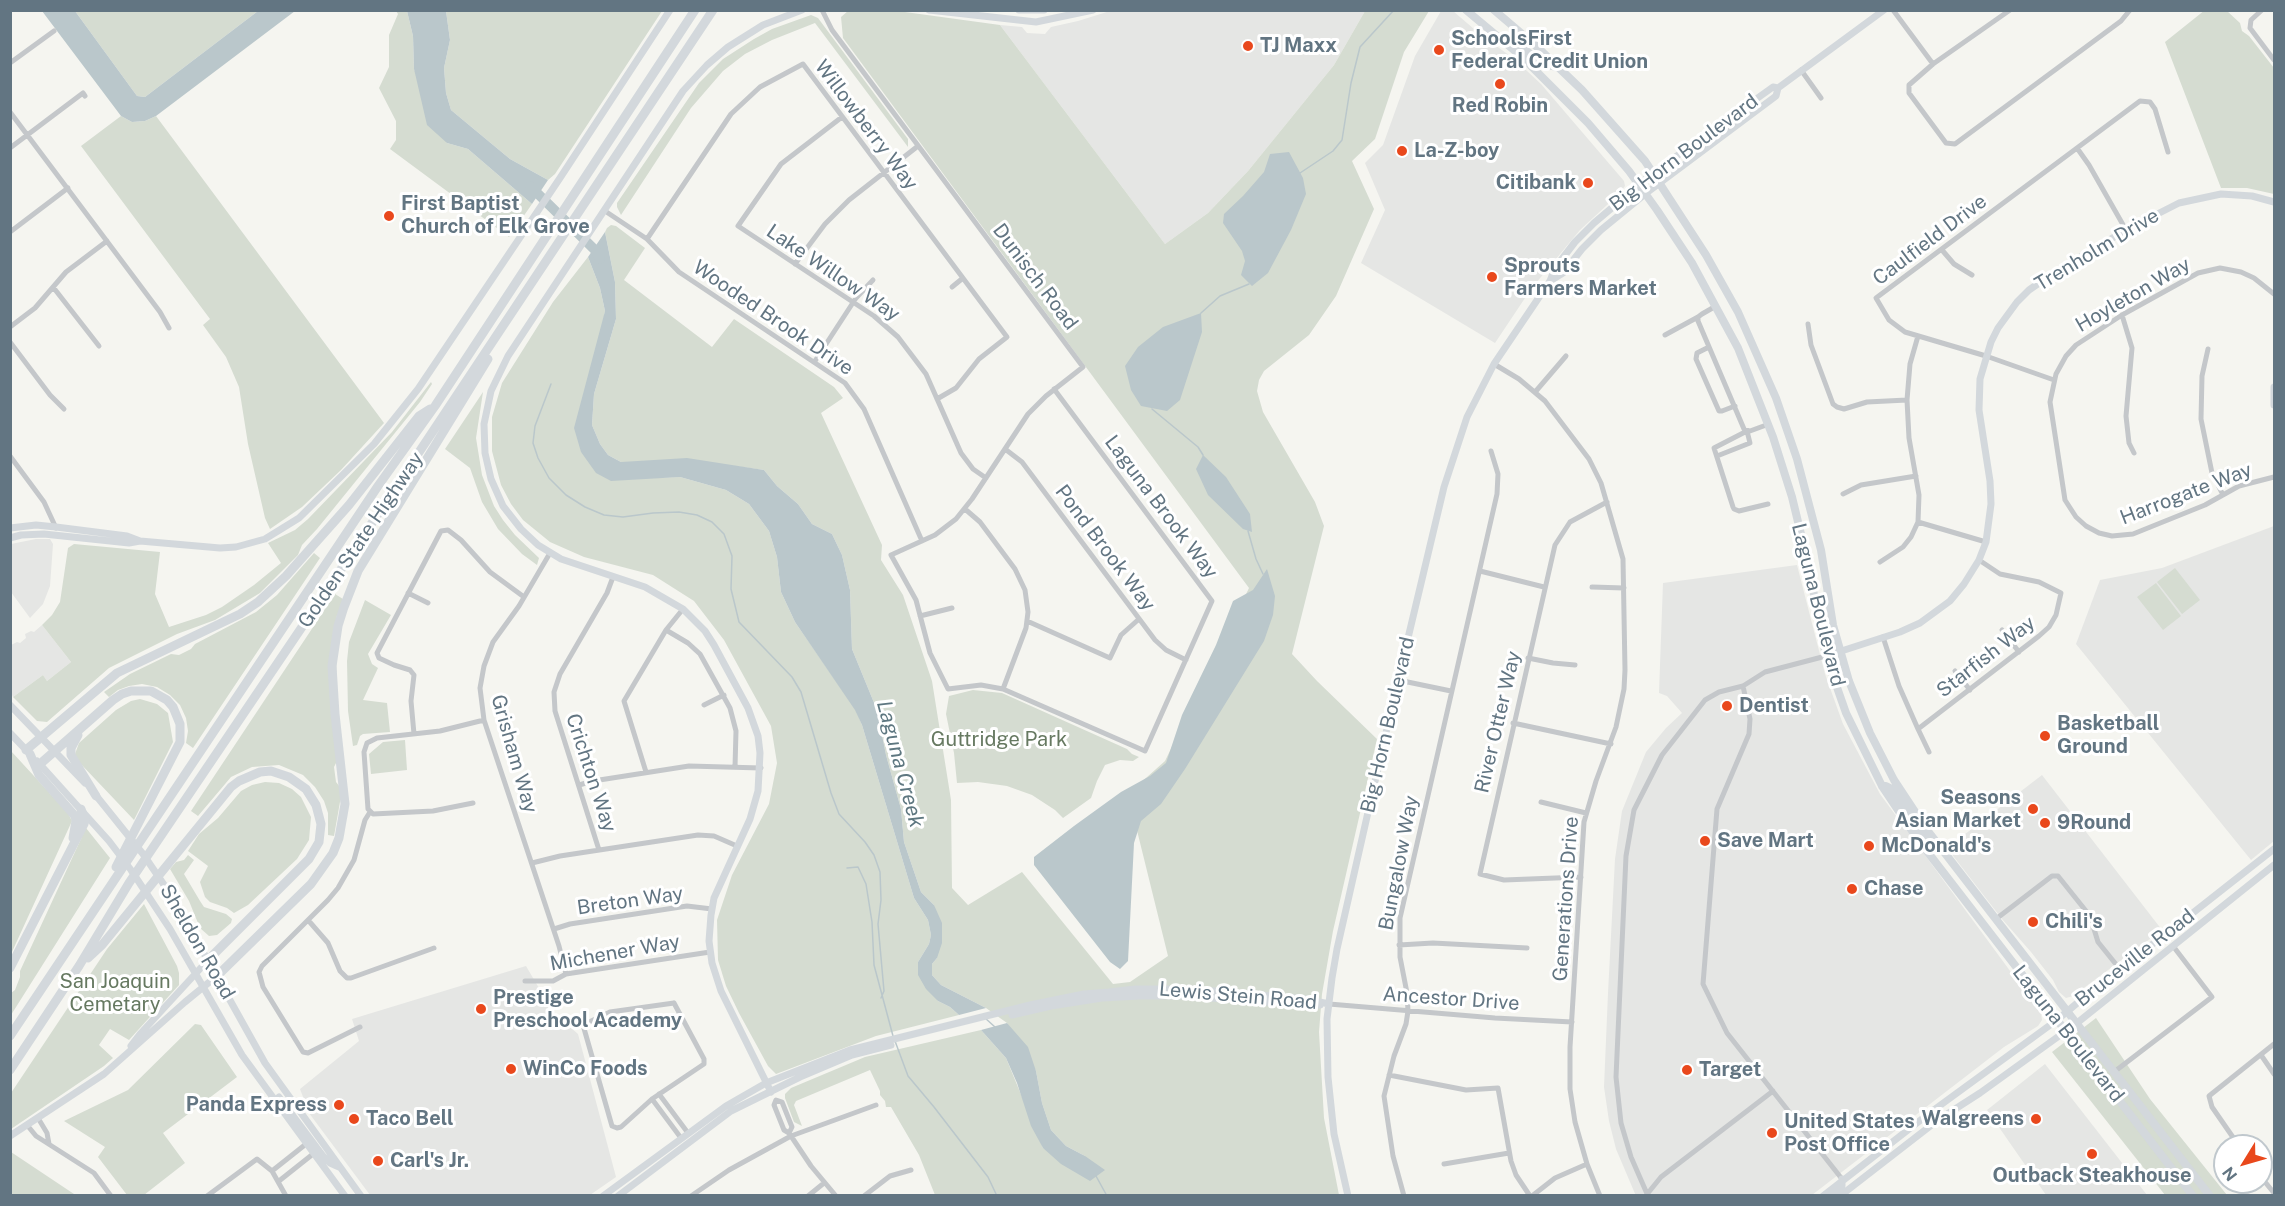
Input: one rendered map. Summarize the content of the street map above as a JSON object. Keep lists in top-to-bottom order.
{
  "streets": {
    "highway": ["Golden State Highway"],
    "main road": ["Laguna Boulevard"],
    "street": [
      "Willowberry Way",
      "Big Horn Boulevard",
      "Caulfield Drive",
      "Trenholm Drive",
      "Lake Willow Way",
      "Dunisch Road",
      "Hoyleton Way",
      "Wooded Brook Drive",
      "Harrogate Way",
      "Laguna Brook Way",
      "Pond Brook Way",
      "Starfish Way",
      "River Otter Way",
      "Grisham Way",
      "Crichton Way",
      "Bungalow Way",
      "Generations Drive",
      "Breton Way",
      "Sheldon Road",
      "Michener Way",
      "Bruceville Road",
      "Lewis Stein Road",
      "Ancestor Drive"
    ]
  },
  "crossings": [
    ["Willowberry Way", "Lake Willow Way"],
    ["Willowberry Way", "Wooded Brook Drive"],
    ["Big Horn Boulevard", "Laguna Boulevard"],
    ["Big Horn Boulevard", "Generations Drive"],
    ["Big Horn Boulevard", "Lewis Stein Road"],
    ["Big Horn Boulevard", "Ancestor Drive"],
    ["Caulfield Drive", "Trenholm Drive"],
    ["Caulfield Drive", "Hoyleton Way"],
    ["Caulfield Drive", "Harrogate Way"],
    ["Trenholm Drive", "Laguna Boulevard"],
    ["Trenholm Drive", "Starfish Way"],
    ["Lake Willow Way", "Dunisch Road"],
    ["Dunisch Road", "Wooded Brook Drive"],
    ["Dunisch Road", "Laguna Brook Way"],
    ["Dunisch Road", "Pond Brook Way"],
    ["Hoyleton Way", "Harrogate Way"],
    ["Wooded Brook Drive", "Laguna Brook Way"],
    ["Laguna Brook Way", "Pond Brook Way"],
    ["Laguna Boulevard", "Bruceville Road"],
    ["River Otter Way", "Generations Drive"],
    ["Grisham Way", "Breton Way"],
    ["Grisham Way", "Michener Way"],
    ["Bungalow Way", "Ancestor Drive"],
    ["Generations Drive", "Ancestor Drive"],
    ["Lewis Stein Road", "Ancestor Drive"]
  ],
  "water": ["Laguna Creek"],
  "parks": ["Guttridge Park", "San Joaquin Cemetary"],
  "places": [
    "TJ Maxx",
    "SchoolsFirst Federal Credit Union",
    "Red Robin",
    "La-Z-boy",
    "Citibank",
    "First Baptist Church of Elk Grove",
    "Sprouts Farmers Market",
    "Dentist",
    "Basketball Ground",
    "Seasons Asian Market",
    "9Round",
    "Save Mart",
    "McDonald's",
    "Chase",
    "Chili's",
    "Prestige Preschool Academy",
    "WinCo Foods",
    "Target",
    "Panda Express",
    "Taco Bell",
    "Walgreens",
    "United States Post Office",
    "Outback Steakhouse",
    "Carl's Jr."
  ],
  "north": "bottom left"
}
